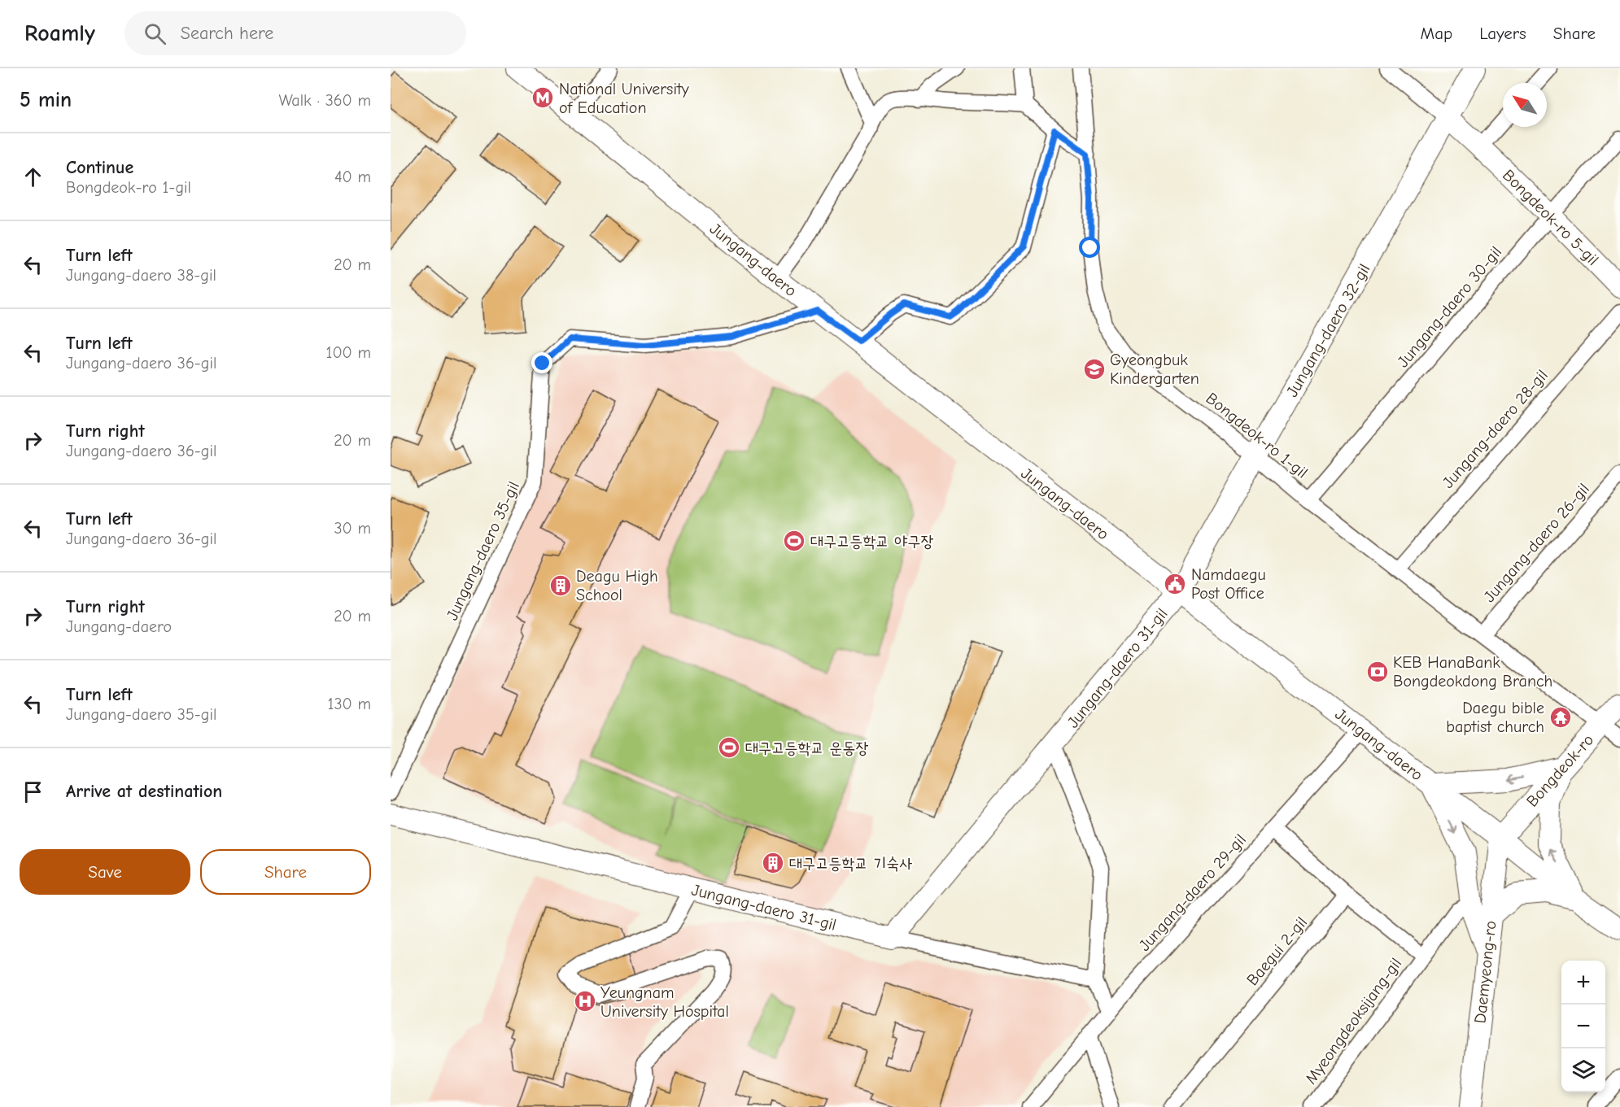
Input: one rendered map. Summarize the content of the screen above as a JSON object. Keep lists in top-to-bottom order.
{
  "streets": {
    "main road": [
      "Bongdeok-ro 5-gil",
      "Jungang-daero",
      "Jungang-daero 32-gil",
      "Jungang-daero 31-gil",
      "Bongdeok-ro",
      "Daemyeong-ro"
    ],
    "street": [
      "Jungang-daero 30-gil",
      "Jungang-daero 28-gil",
      "Bongdeok-ro 1-gil",
      "Jungang-daero 26-gil",
      "Jungang-daero 35-gil",
      "Jungang-daero 29-gil",
      "Baegui 2-gil",
      "Myeongdeoksijang-gil"
    ]
  },
  "crossings": [
    ["Bongdeok-ro 5-gil", "Jungang-daero 30-gil"],
    ["Bongdeok-ro 5-gil", "Jungang-daero 32-gil"],
    ["Jungang-daero", "Jungang-daero 32-gil"],
    ["Jungang-daero", "Jungang-daero 35-gil"],
    ["Jungang-daero", "Jungang-daero 31-gil"],
    ["Jungang-daero", "Bongdeok-ro"],
    ["Jungang-daero", "Jungang-daero 29-gil"],
    ["Jungang-daero", "Daemyeong-ro"],
    ["Jungang-daero 30-gil", "Bongdeok-ro 1-gil"],
    ["Jungang-daero 32-gil", "Bongdeok-ro 1-gil"],
    ["Jungang-daero 32-gil", "Jungang-daero 31-gil"],
    ["Jungang-daero 28-gil", "Bongdeok-ro 1-gil"],
    ["Bongdeok-ro 1-gil", "Jungang-daero 26-gil"],
    ["Bongdeok-ro 1-gil", "Bongdeok-ro"],
    ["Bongdeok-ro", "Daemyeong-ro"],
    ["Baegui 2-gil", "Myeongdeoksijang-gil"]
  ],
  "places": {
    "metro station": ["National University of Education"],
    "school or university": ["Gyeongbuk Kindergarten"],
    "sports": ["대구고등학교 야구장", "대구고등학교 운동장"],
    "public building": ["Namdaegu Post Office"],
    "building": ["Deagu High School", "대구고등학교 기숙사"],
    "bank": ["KEB HanaBank Bongdeokdong Branch"],
    "temple": ["Daegu bible baptist church"],
    "hospital": ["Yeungnam University Hospital"]
  },
  "north": "top left",
  "page": {
    "header": "Roamly",
    "search": "Search here",
    "nav": ["Map", "Layers", "Share"],
    "heading": ["5 min", "Walk · 360 m"],
    "list": [
      ["Continue", "Bongdeok-ro 1-gil", "40 m"],
      ["Turn left", "Jungang-daero 38-gil", "20 m"],
      ["Turn left", "Jungang-daero 36-gil", "100 m"],
      ["Turn right", "Jungang-daero 36-gil", "20 m"],
      ["Turn left", "Jungang-daero 36-gil", "30 m"],
      ["Turn right", "Jungang-daero", "20 m"],
      ["Turn left", "Jungang-daero 35-gil", "130 m"],
      "Arrive at destination"
    ],
    "buttons": ["Save", "Share"],
    "map_buttons": ["+", "−"]
  }
}
